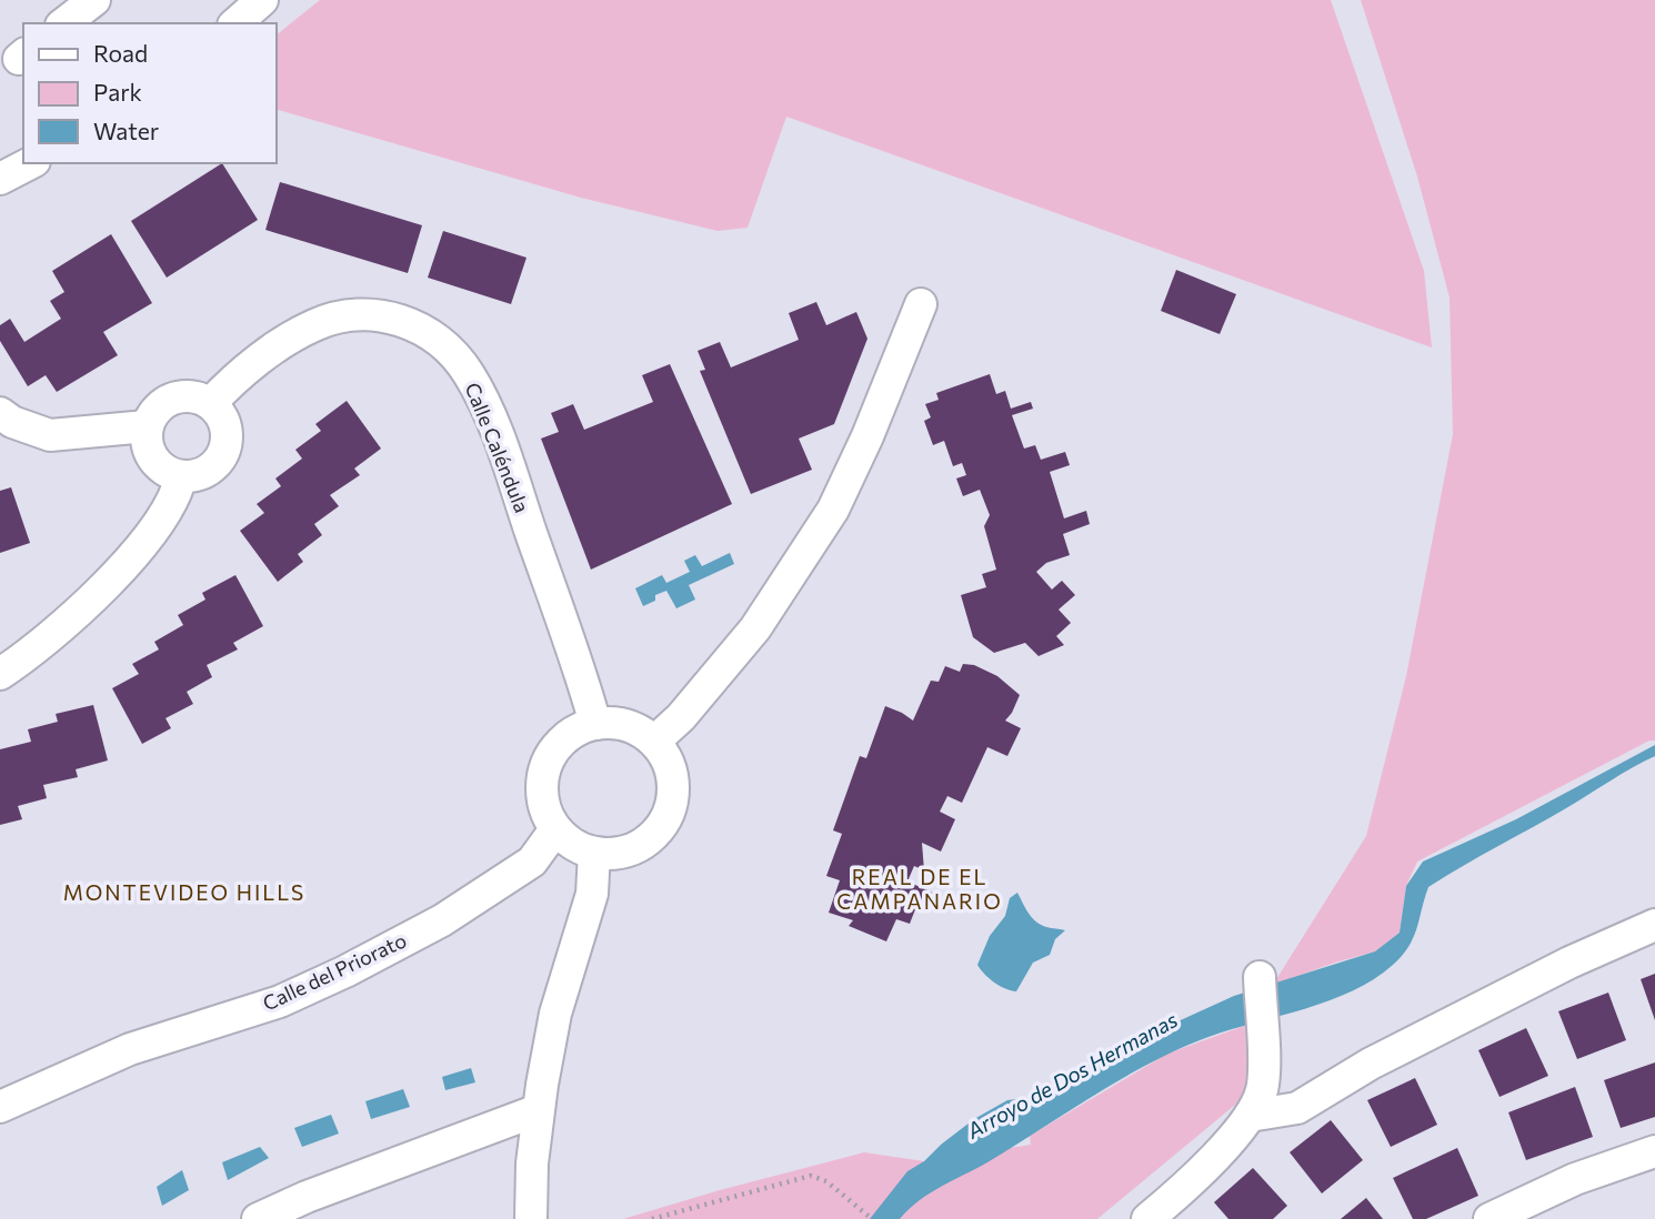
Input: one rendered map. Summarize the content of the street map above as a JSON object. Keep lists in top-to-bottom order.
{
  "streets": {
    "street": ["Calle Caléndula", "Calle del Priorato"]
  },
  "crossings": [
    ["Calle Caléndula", "Calle del Priorato"]
  ],
  "districts": ["REAL DE EL CAMPANARIO", "MONTEVIDEO HILLS"],
  "water": ["Arroyo de Dos Hermanas"],
  "legend": ["Road", "Park", "Water"]
}
